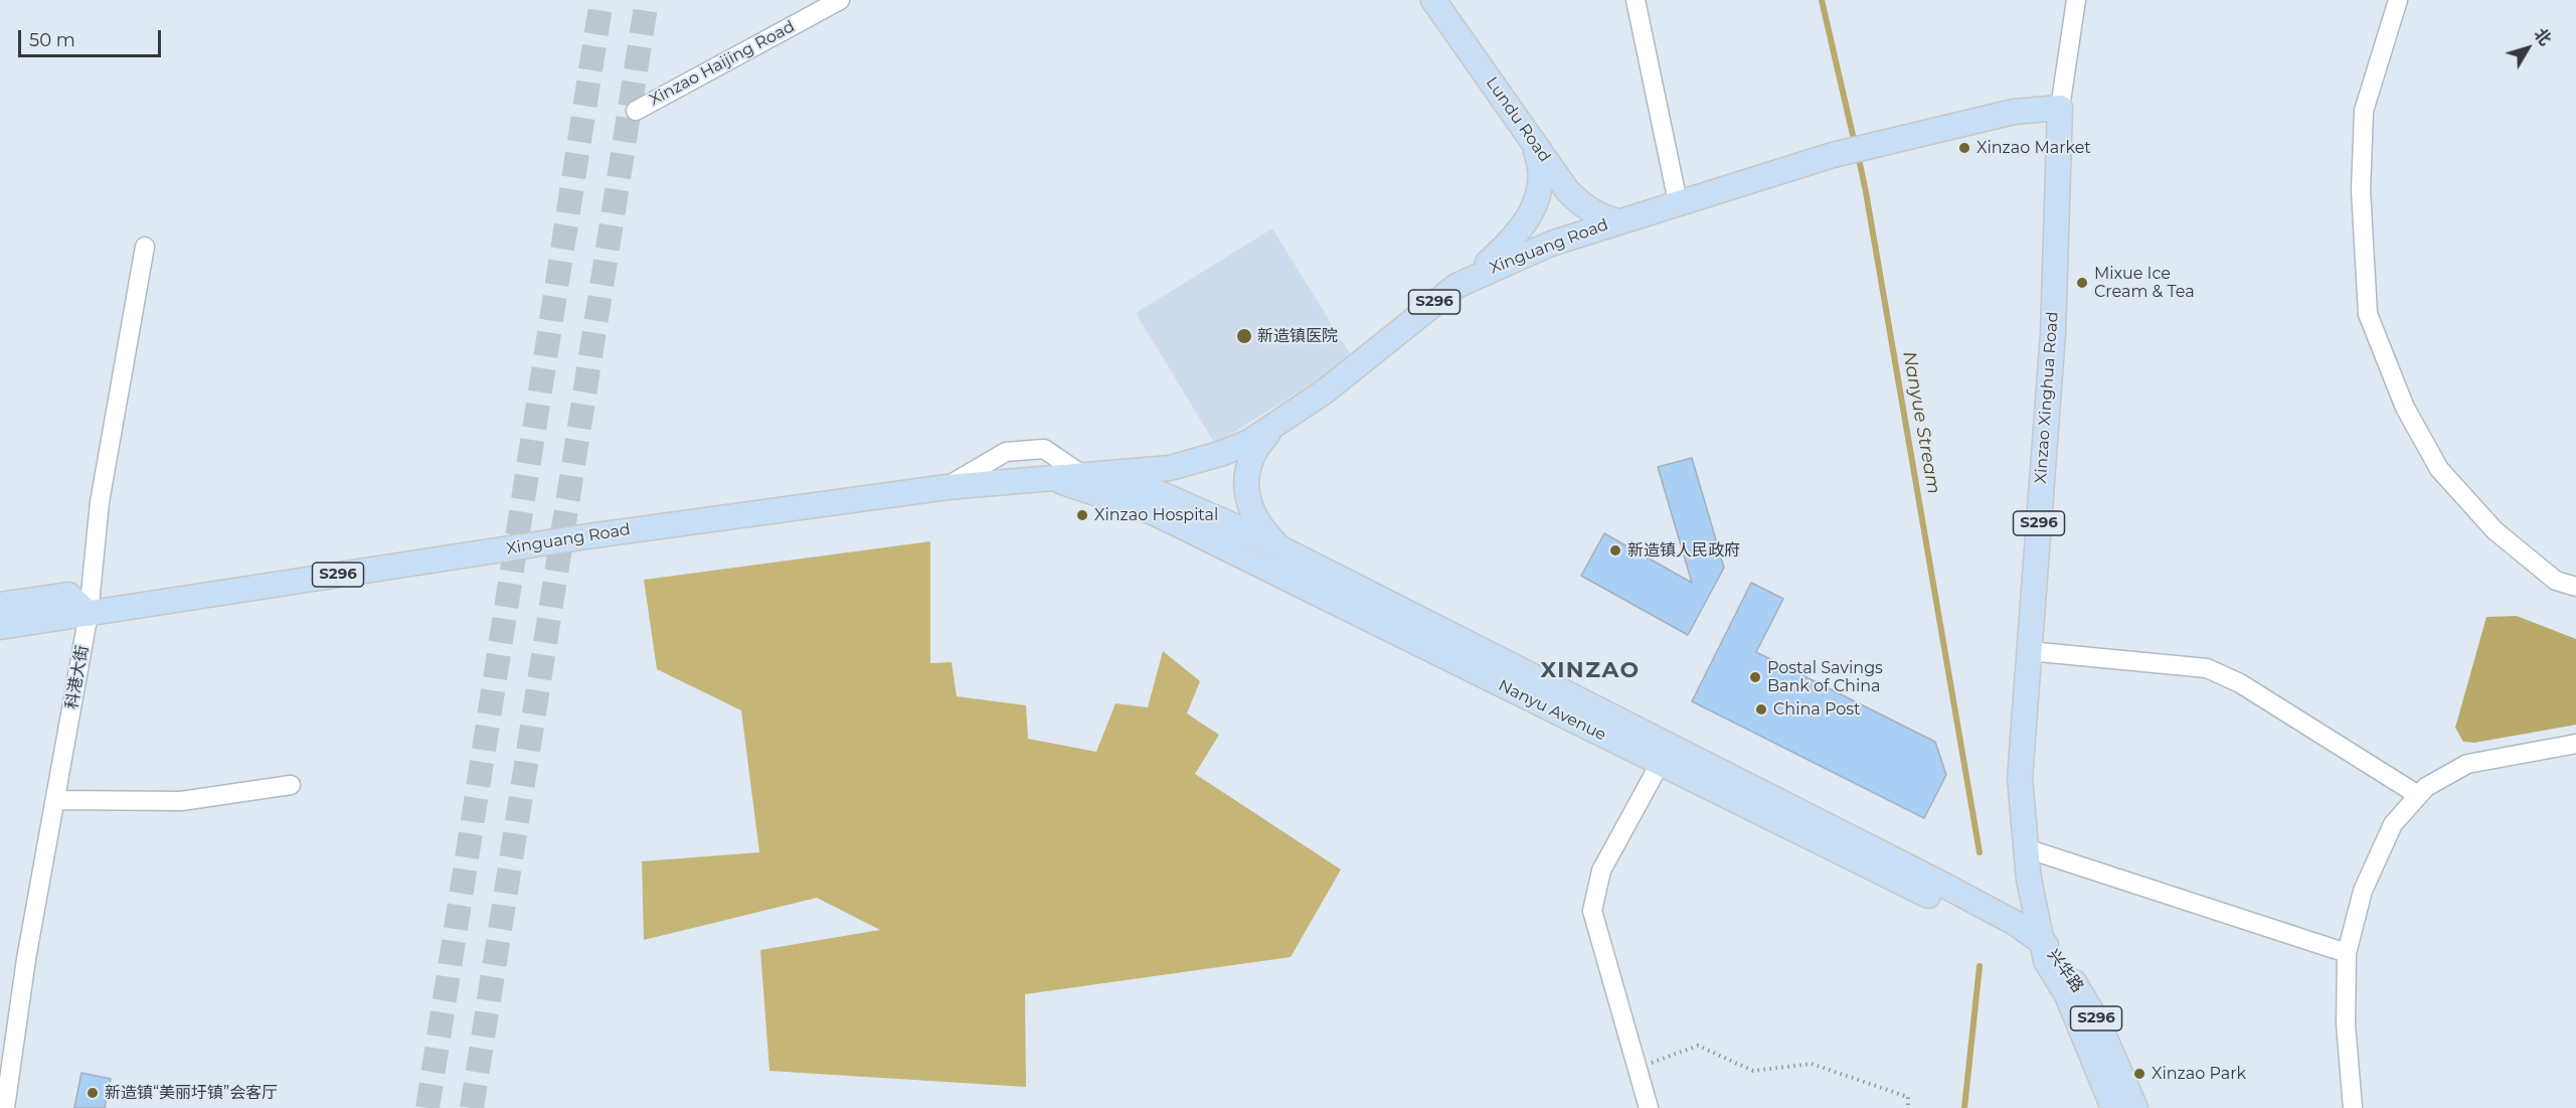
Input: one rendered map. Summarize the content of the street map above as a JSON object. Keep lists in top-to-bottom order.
{
  "streets": {
    "main road": [
      "Lundu Road",
      "Xinguang Road",
      "S296",
      "Xinzao Xinghua Road",
      "Nanyu Avenue",
      "兴华路"
    ],
    "street": ["Xinzao Haijing Road", "科港大街"]
  },
  "crossings": [
    ["Lundu Road", "Xinguang Road"],
    ["Xinguang Road", "S296"],
    ["Xinguang Road", "Xinzao Xinghua Road"],
    ["Xinguang Road", "科港大街"],
    ["Xinguang Road", "Nanyu Avenue"],
    ["S296", "科港大街"],
    ["S296", "Nanyu Avenue"],
    ["Xinzao Xinghua Road", "Nanyu Avenue"],
    ["Xinzao Xinghua Road", "兴华路"],
    ["Nanyu Avenue", "兴华路"]
  ],
  "districts": ["XINZAO"],
  "water": ["Nanyue Stream"],
  "places": [
    "Xinzao Market",
    "Mixue Ice Cream & Tea",
    "新造镇医院",
    "Xinzao Hospital",
    "新造镇人民政府",
    "Postal Savings Bank of China",
    "China Post",
    "Xinzao Park",
    "新造镇“美丽圩镇”会客厅"
  ],
  "scale_bar": "50 m",
  "north": "top right"
}
